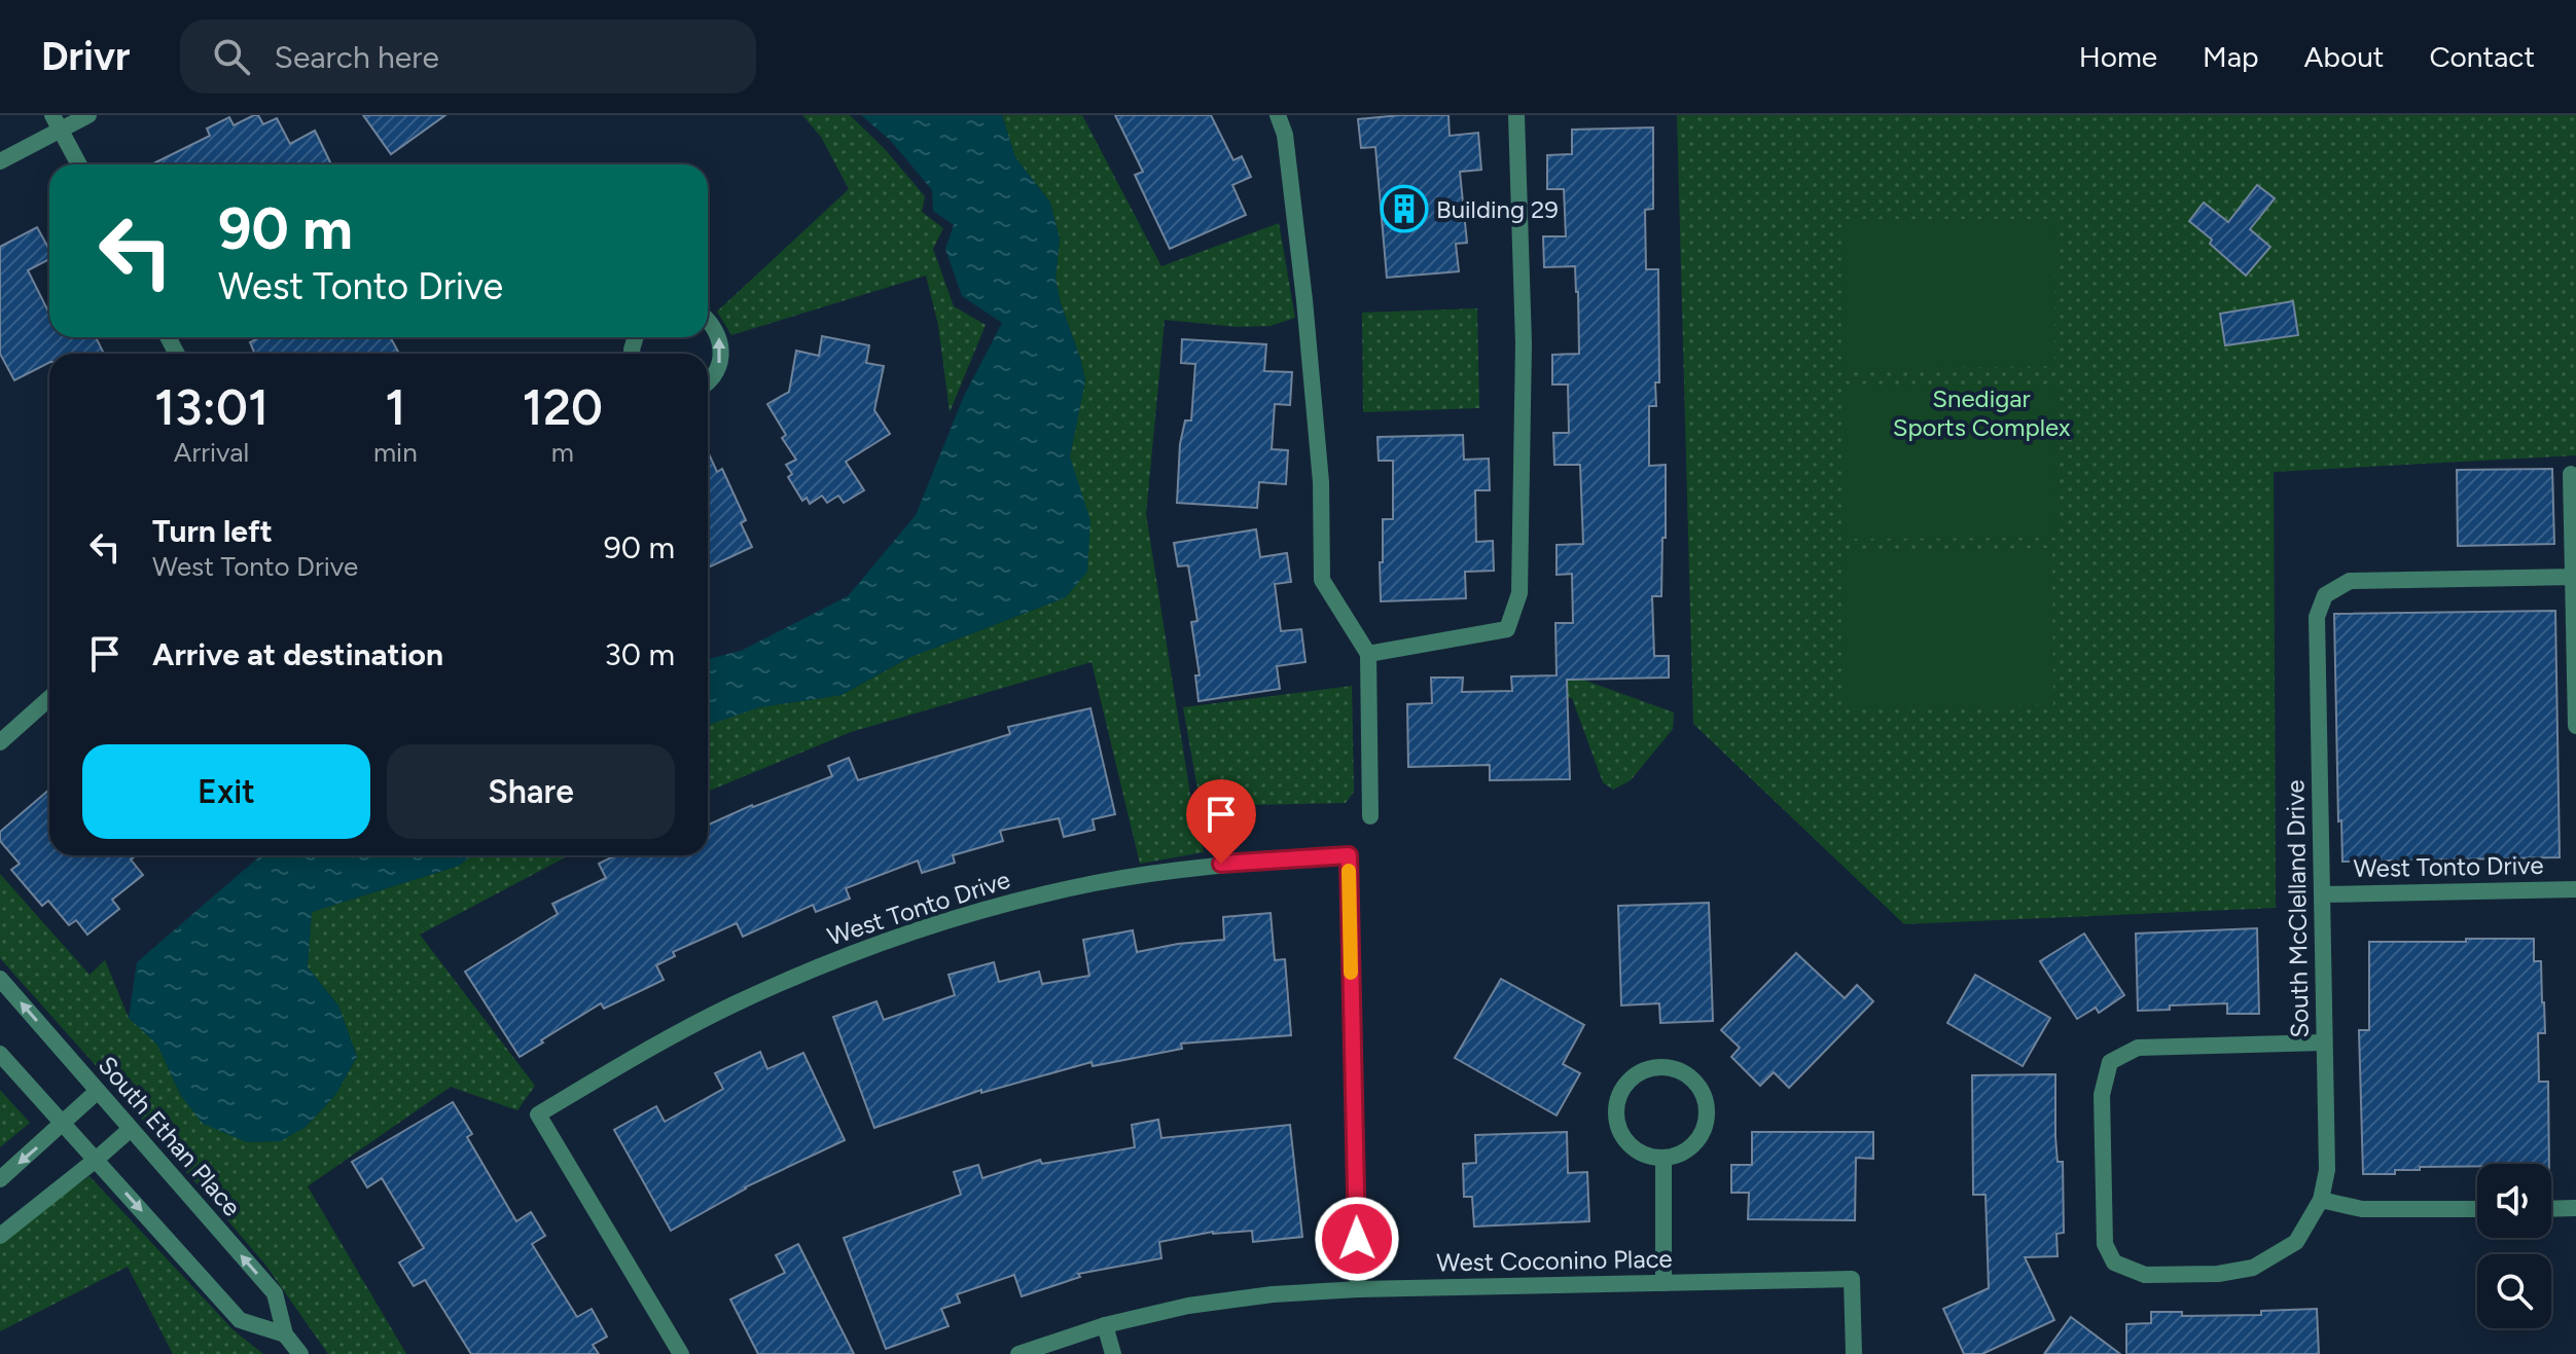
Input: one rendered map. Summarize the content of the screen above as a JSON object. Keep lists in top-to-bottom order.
{
  "streets": {
    "street": [
      "West Tonto Drive",
      "South McClelland Drive",
      "South Ethan Place",
      "West Coconino Place"
    ]
  },
  "crossings": [
    ["West Tonto Drive", "South McClelland Drive"],
    ["West Tonto Drive", "West Coconino Place"]
  ],
  "parks": ["Snedigar Sports Complex"],
  "places": {
    "building": ["Building 29"]
  },
  "page": {
    "header": "Drivr",
    "search": "Search here",
    "nav": [
      "Home",
      "Map",
      "About",
      "Contact"
    ],
    "turn": ["90 m", "West Tonto Drive"],
    "eta": [
      "13:01",
      "Arrival",
      "1",
      "min",
      "120",
      "m"
    ],
    "list": [
      {
        "name": "Turn left",
        "note": "West Tonto Drive",
        "value": "90 m"
      },
      {
        "name": "Arrive at destination",
        "value": "30 m"
      }
    ],
    "buttons": ["Exit", "Share"]
  }
}
